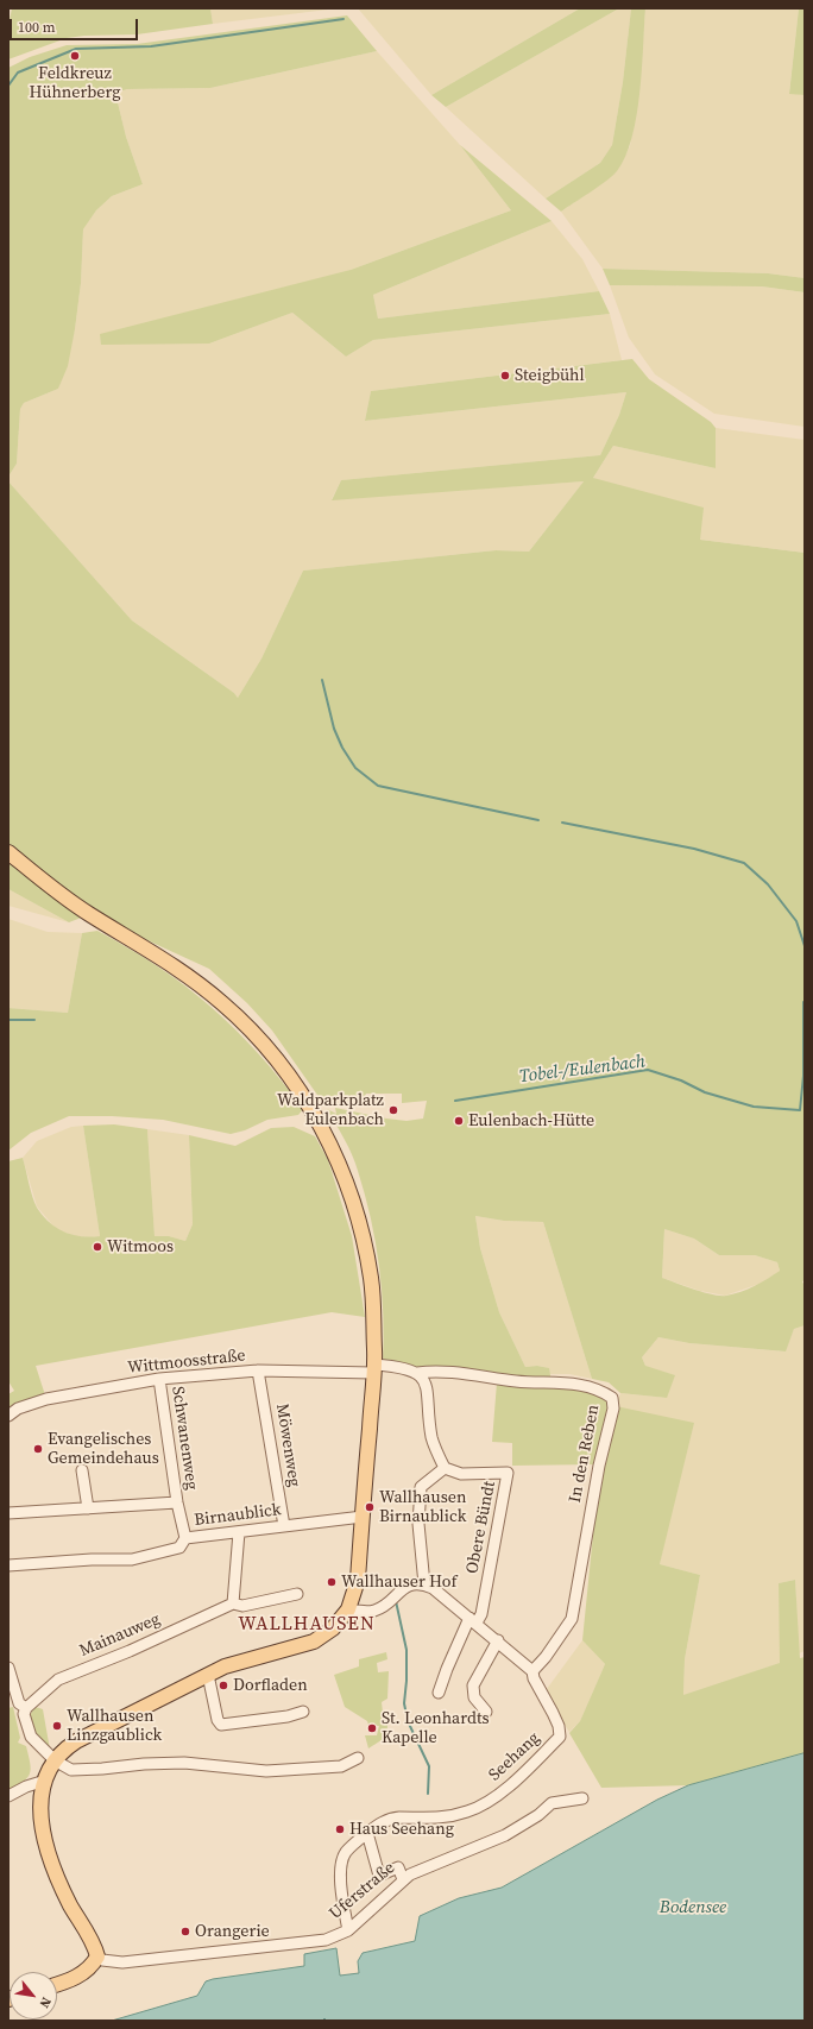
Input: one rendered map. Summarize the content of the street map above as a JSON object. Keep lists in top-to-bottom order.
{
  "streets": {
    "street": [
      "Wittmoosstraße",
      "Schwanenweg",
      "Möwenweg",
      "In den Reben",
      "Birnaublick",
      "Obere Bündt",
      "Mainauweg",
      "Seehang",
      "Uferstraße"
    ]
  },
  "crossings": [
    ["Wittmoosstraße", "Schwanenweg"],
    ["Wittmoosstraße", "Möwenweg"],
    ["Wittmoosstraße", "In den Reben"],
    ["Schwanenweg", "Birnaublick"],
    ["Möwenweg", "Birnaublick"],
    ["In den Reben", "Seehang"],
    ["Obere Bündt", "Seehang"],
    ["Seehang", "Uferstraße"]
  ],
  "districts": ["WALLHAUSEN"],
  "water": ["Tobel-/Eulenbach", "Bodensee"],
  "places": [
    "Feldkreuz Hühnerberg",
    "Steigbühl",
    "Waldparkplatz Eulenbach",
    "Eulenbach-Hütte",
    "Witmoos",
    "Evangelisches Gemeindehaus",
    "Wallhausen Birnaublick",
    "Wallhauser Hof",
    "Dorfladen",
    "Wallhausen Linzgaublick",
    "St. Leonhardts Kapelle",
    "Haus Seehang",
    "Orangerie"
  ],
  "scale_bar": "100 m",
  "north": "bottom right"
}
